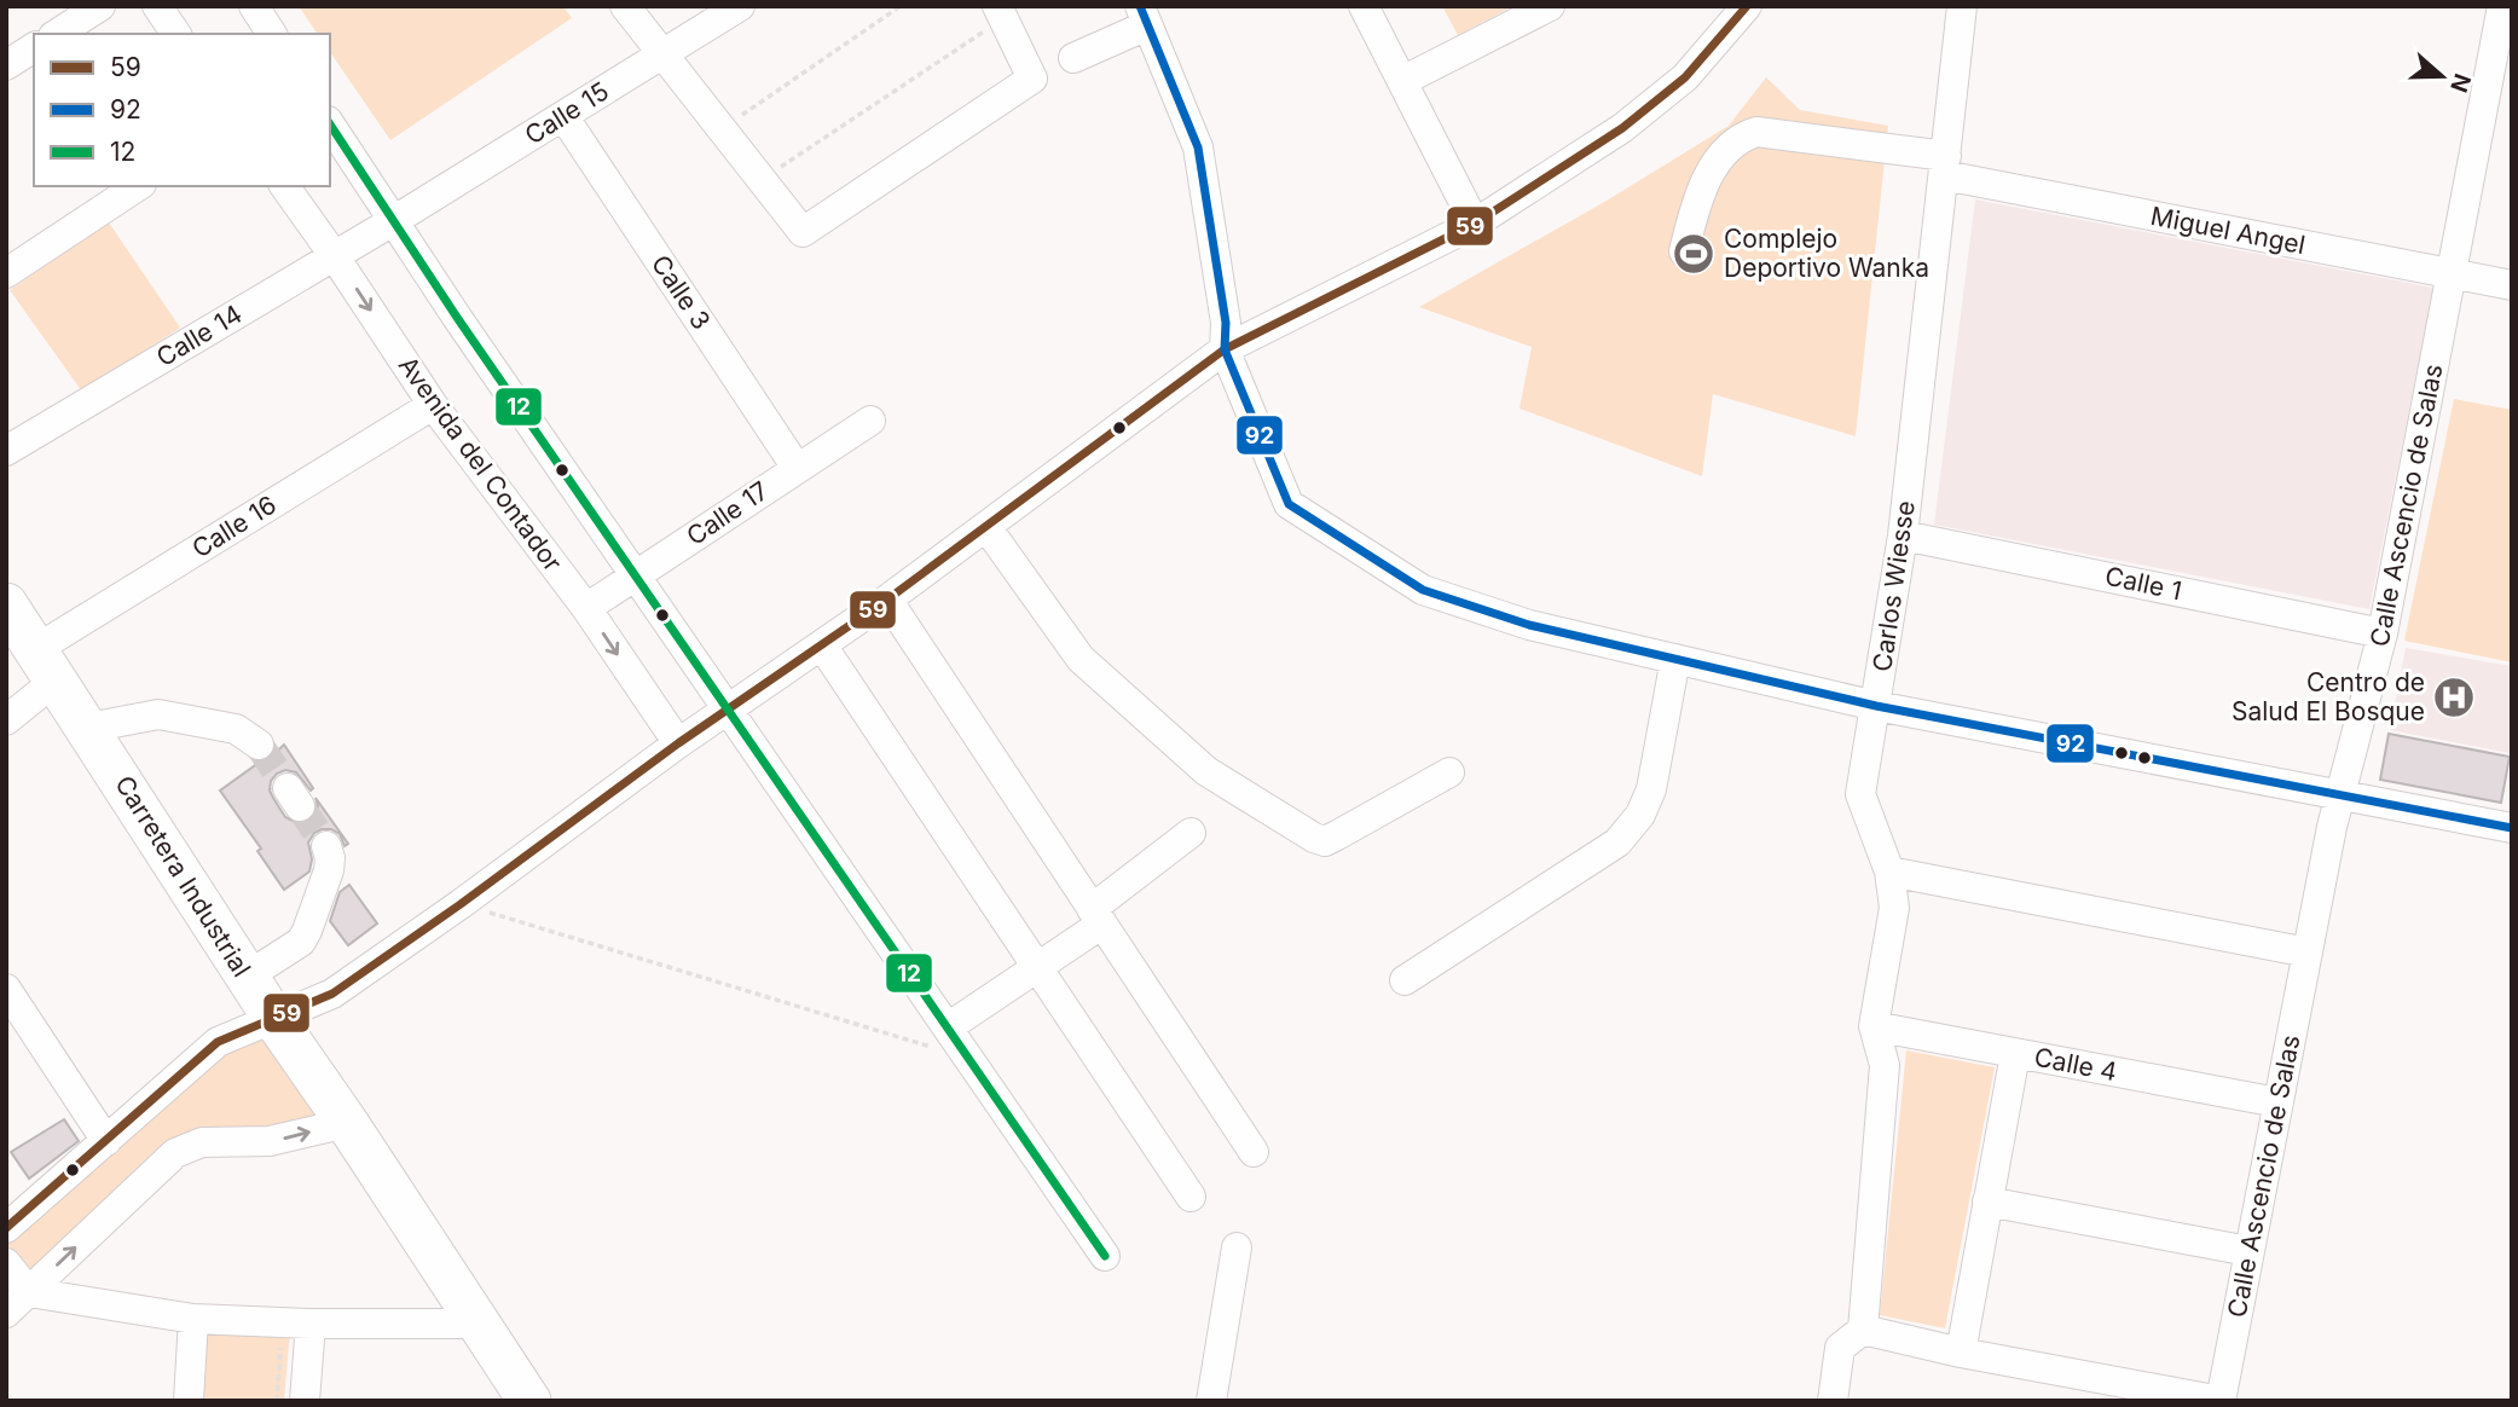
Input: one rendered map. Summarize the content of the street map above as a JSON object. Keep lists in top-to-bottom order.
{
  "streets": {
    "highway": ["Carretera Industrial"],
    "street": [
      "Calle 15",
      "Miguel Angel",
      "Calle 3",
      "Calle 14",
      "Avenida del Contador",
      "Calle Ascencio de Salas",
      "Calle 17",
      "Calle 16",
      "Calle 1",
      "Carlos Wiesse",
      "Calle 4"
    ]
  },
  "crossings": [
    ["Calle 15", "Calle 3"],
    ["Calle 15", "Calle 14"],
    ["Miguel Angel", "Calle Ascencio de Salas"],
    ["Miguel Angel", "Carlos Wiesse"],
    ["Calle 3", "Calle 17"],
    ["Calle 14", "Avenida del Contador"],
    ["Avenida del Contador", "Calle 17"],
    ["Avenida del Contador", "Calle 16"],
    ["Calle Ascencio de Salas", "Calle 1"],
    ["Calle Ascencio de Salas", "Calle 4"],
    ["Calle 16", "Carretera Industrial"],
    ["Calle 1", "Carlos Wiesse"],
    ["Carlos Wiesse", "Calle 4"]
  ],
  "places": {
    "sports": ["Complejo Deportivo Wanka"],
    "hospital": ["Centro de Salud El Bosque"]
  },
  "lines": ["transit line 59", "transit line 92", "transit line 12"],
  "legend": ["59", "92", "12"],
  "north": "right"
}
